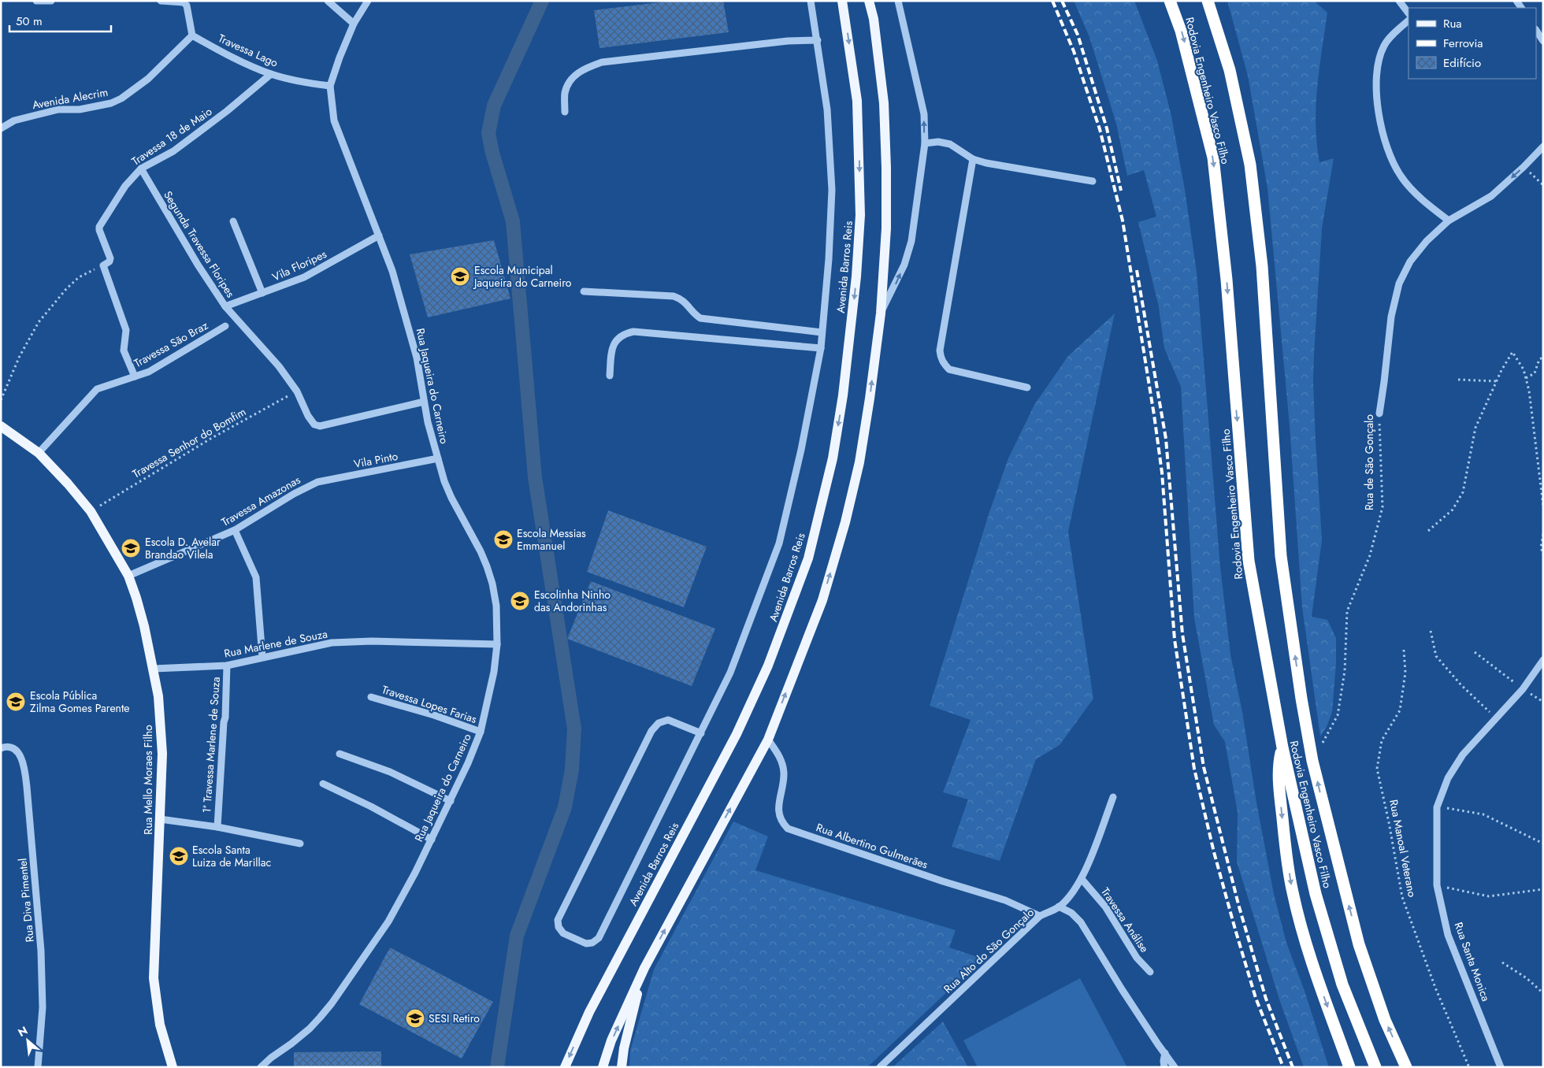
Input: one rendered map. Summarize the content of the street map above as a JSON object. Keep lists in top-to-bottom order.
{
  "streets": {
    "highway": ["Rodovia Engenheiro Vasco Filho"],
    "main road": ["Avenida Barros Reis", "Rua Mello Moraes Filho"],
    "street": [
      "Travessa Lago",
      "Avenida Alecrim",
      "Travessa 18 de Maio",
      "Segunda Travessa Floripes",
      "Vila Floripes",
      "Travessa São Braz",
      "Rua Jaqueira do Carneiro",
      "Vila Pinto",
      "Rua de São Gonçalo",
      "Travessa Amazonas",
      "Rua Marlene de Souza",
      "Travessa Lopes Farias",
      "1ª Travessa Marlene de Souza",
      "Rua Albertino Gulmerães",
      "Rua Diva Pimentel",
      "Travessa Análise",
      "Rua Alto do São Gonçalo",
      "Rua Santa Monica"
    ],
    "path": ["Travessa Senhor do Bomfim", "Rua Manoal Veterano"]
  },
  "crossings": [
    ["Travessa Lago", "Avenida Alecrim"],
    ["Travessa Lago", "Travessa 18 de Maio"],
    ["Travessa Lago", "Rua Jaqueira do Carneiro"],
    ["Rodovia Engenheiro Vasco Filho", "Rua de São Gonçalo"],
    ["Travessa 18 de Maio", "Segunda Travessa Floripes"],
    ["Segunda Travessa Floripes", "Vila Floripes"],
    ["Segunda Travessa Floripes", "Rua Jaqueira do Carneiro"],
    ["Segunda Travessa Floripes", "Travessa Senhor do Bomfim"],
    ["Vila Floripes", "Rua Jaqueira do Carneiro"],
    ["Travessa São Braz", "Rua Mello Moraes Filho"],
    ["Rua Jaqueira do Carneiro", "Vila Pinto"],
    ["Rua Jaqueira do Carneiro", "Rua Marlene de Souza"],
    ["Rua Jaqueira do Carneiro", "Travessa Lopes Farias"],
    ["Travessa Senhor do Bomfim", "Rua Mello Moraes Filho"],
    ["Vila Pinto", "Travessa Amazonas"],
    ["Travessa Amazonas", "Rua Mello Moraes Filho"],
    ["Rua Marlene de Souza", "1ª Travessa Marlene de Souza"],
    ["Rua Marlene de Souza", "Rua Mello Moraes Filho"],
    ["Rua Albertino Gulmerães", "Rua Alto do São Gonçalo"],
    ["Travessa Análise", "Rua Alto do São Gonçalo"]
  ],
  "places": {
    "school or university": [
      "Escola Municipal Jaqueira do Carneiro",
      "Escola Messias Emmanuel",
      "Escola D. Avelar Brandao Vilela",
      "Escolinha Ninho das Andorinhas",
      "Escola Pública Zilma Gomes Parente",
      "Escola Santa Luiza de Marillac",
      "SESI Retiro"
    ]
  },
  "legend": ["Rua", "Ferrovia", "Edifício"],
  "scale_bar": "50 m",
  "north": "top left"
}
